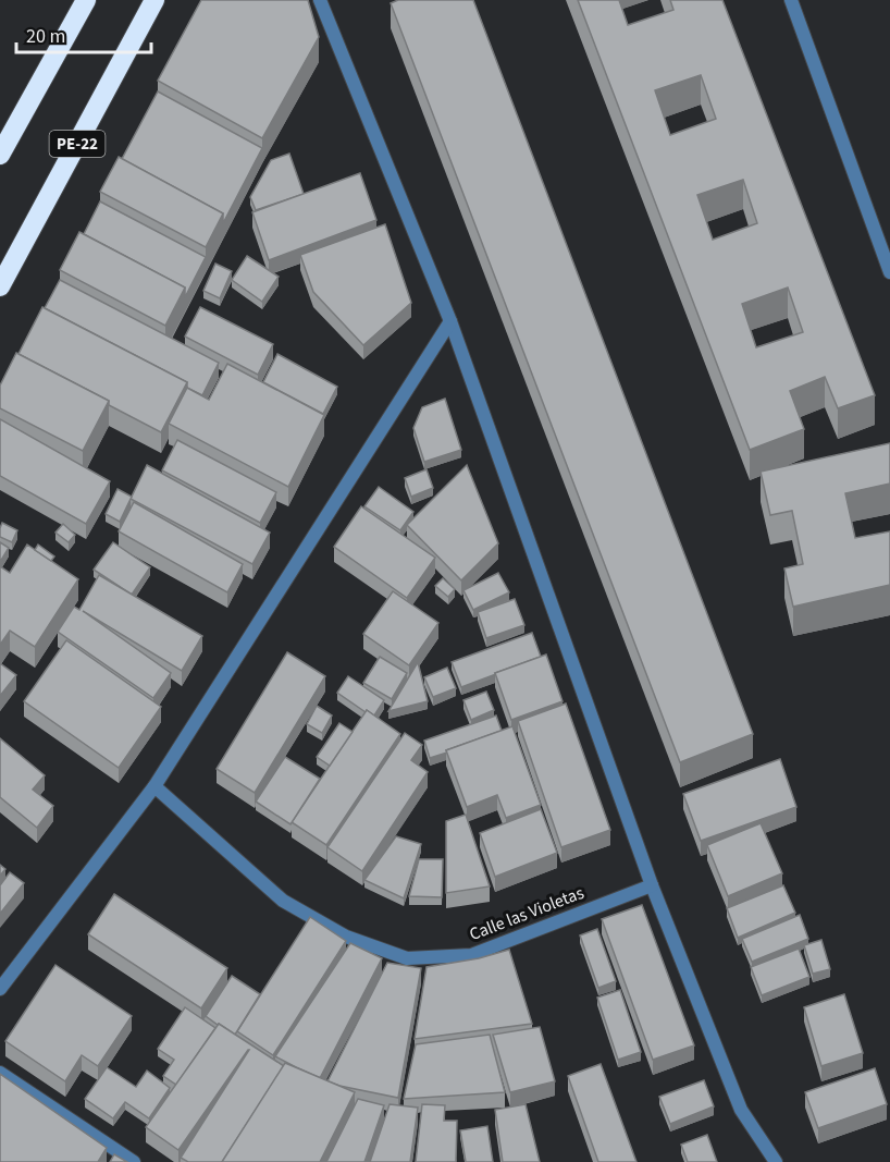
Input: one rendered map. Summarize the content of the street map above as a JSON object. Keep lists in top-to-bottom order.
{
  "streets": {
    "highway": ["PE-22"],
    "street": ["Calle las Violetas"]
  },
  "scale_bar": "20 m"
}
